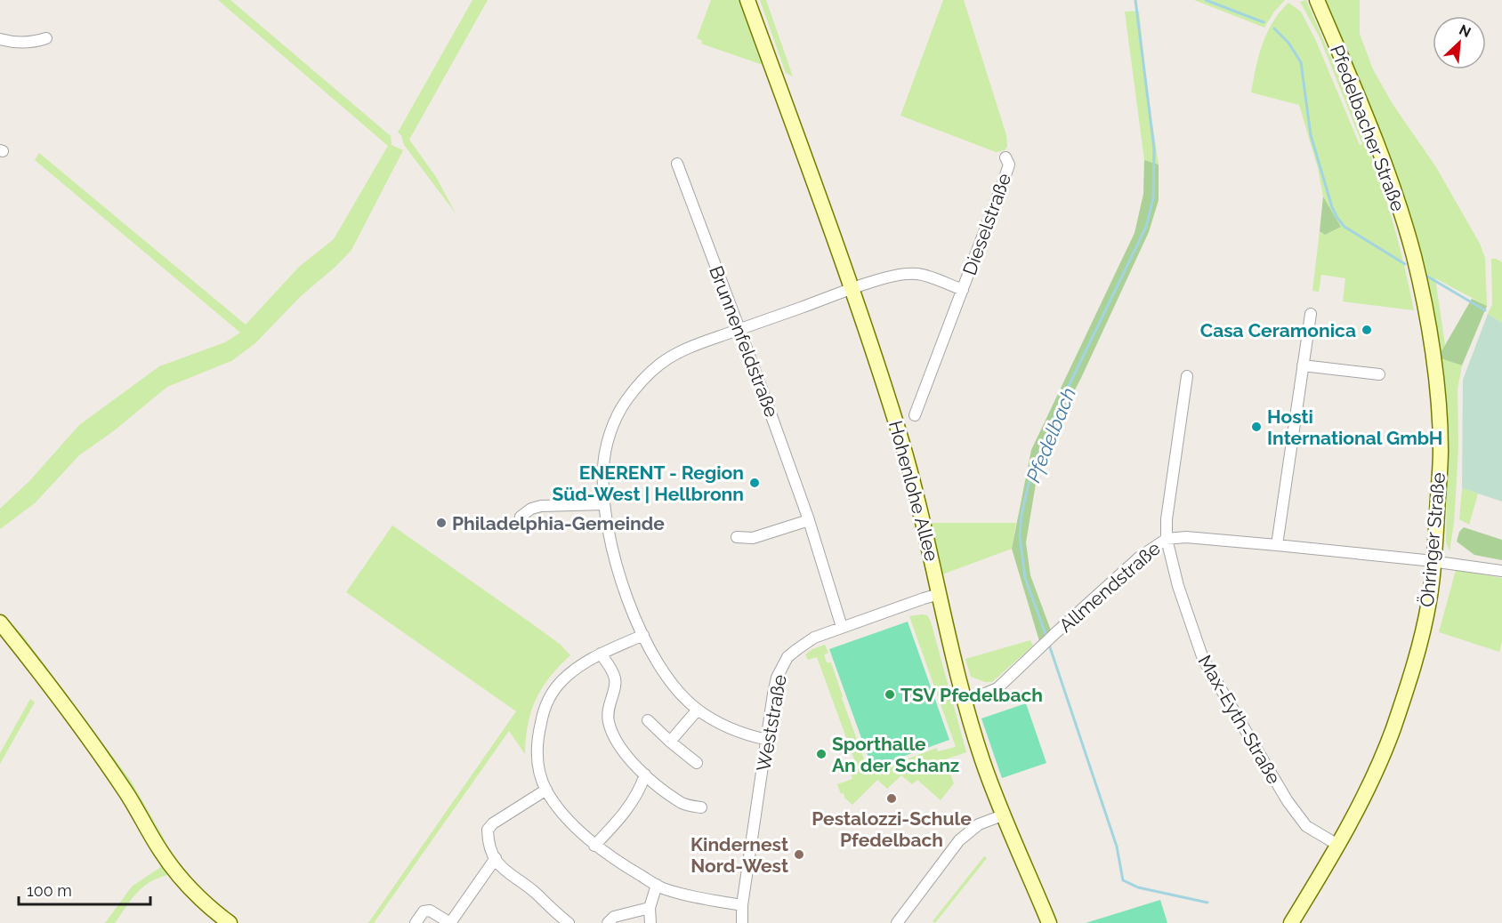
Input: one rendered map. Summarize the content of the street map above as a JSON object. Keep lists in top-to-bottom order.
{
  "streets": {
    "street": [
      "Pfedelbacher Straße",
      "Dieselstraße",
      "Brunnenfeldstraße",
      "Hohenlohe Allee",
      "Öhringer Straße",
      "Allmendstraße",
      "Max-Eyth-Straße",
      "Weststraße"
    ]
  },
  "crossings": [
    ["Pfedelbacher Straße", "Öhringer Straße"],
    ["Dieselstraße", "Brunnenfeldstraße"],
    ["Dieselstraße", "Hohenlohe Allee"],
    ["Dieselstraße", "Weststraße"],
    ["Brunnenfeldstraße", "Weststraße"],
    ["Hohenlohe Allee", "Allmendstraße"],
    ["Hohenlohe Allee", "Weststraße"],
    ["Öhringer Straße", "Allmendstraße"],
    ["Öhringer Straße", "Max-Eyth-Straße"],
    ["Allmendstraße", "Max-Eyth-Straße"]
  ],
  "water": ["Pfedelbach"],
  "places": [
    "Casa Ceramonica",
    "Hosti International GmbH",
    "ENERENT - Region Süd-West | Hellbronn",
    "Philadelphia-Gemeinde",
    "TSV Pfedelbach",
    "Sporthalle An der Schanz",
    "Pestalozzi-Schule Pfedelbach",
    "Kindernest Nord-West"
  ],
  "scale_bar": "100 m",
  "north": "top right"
}
